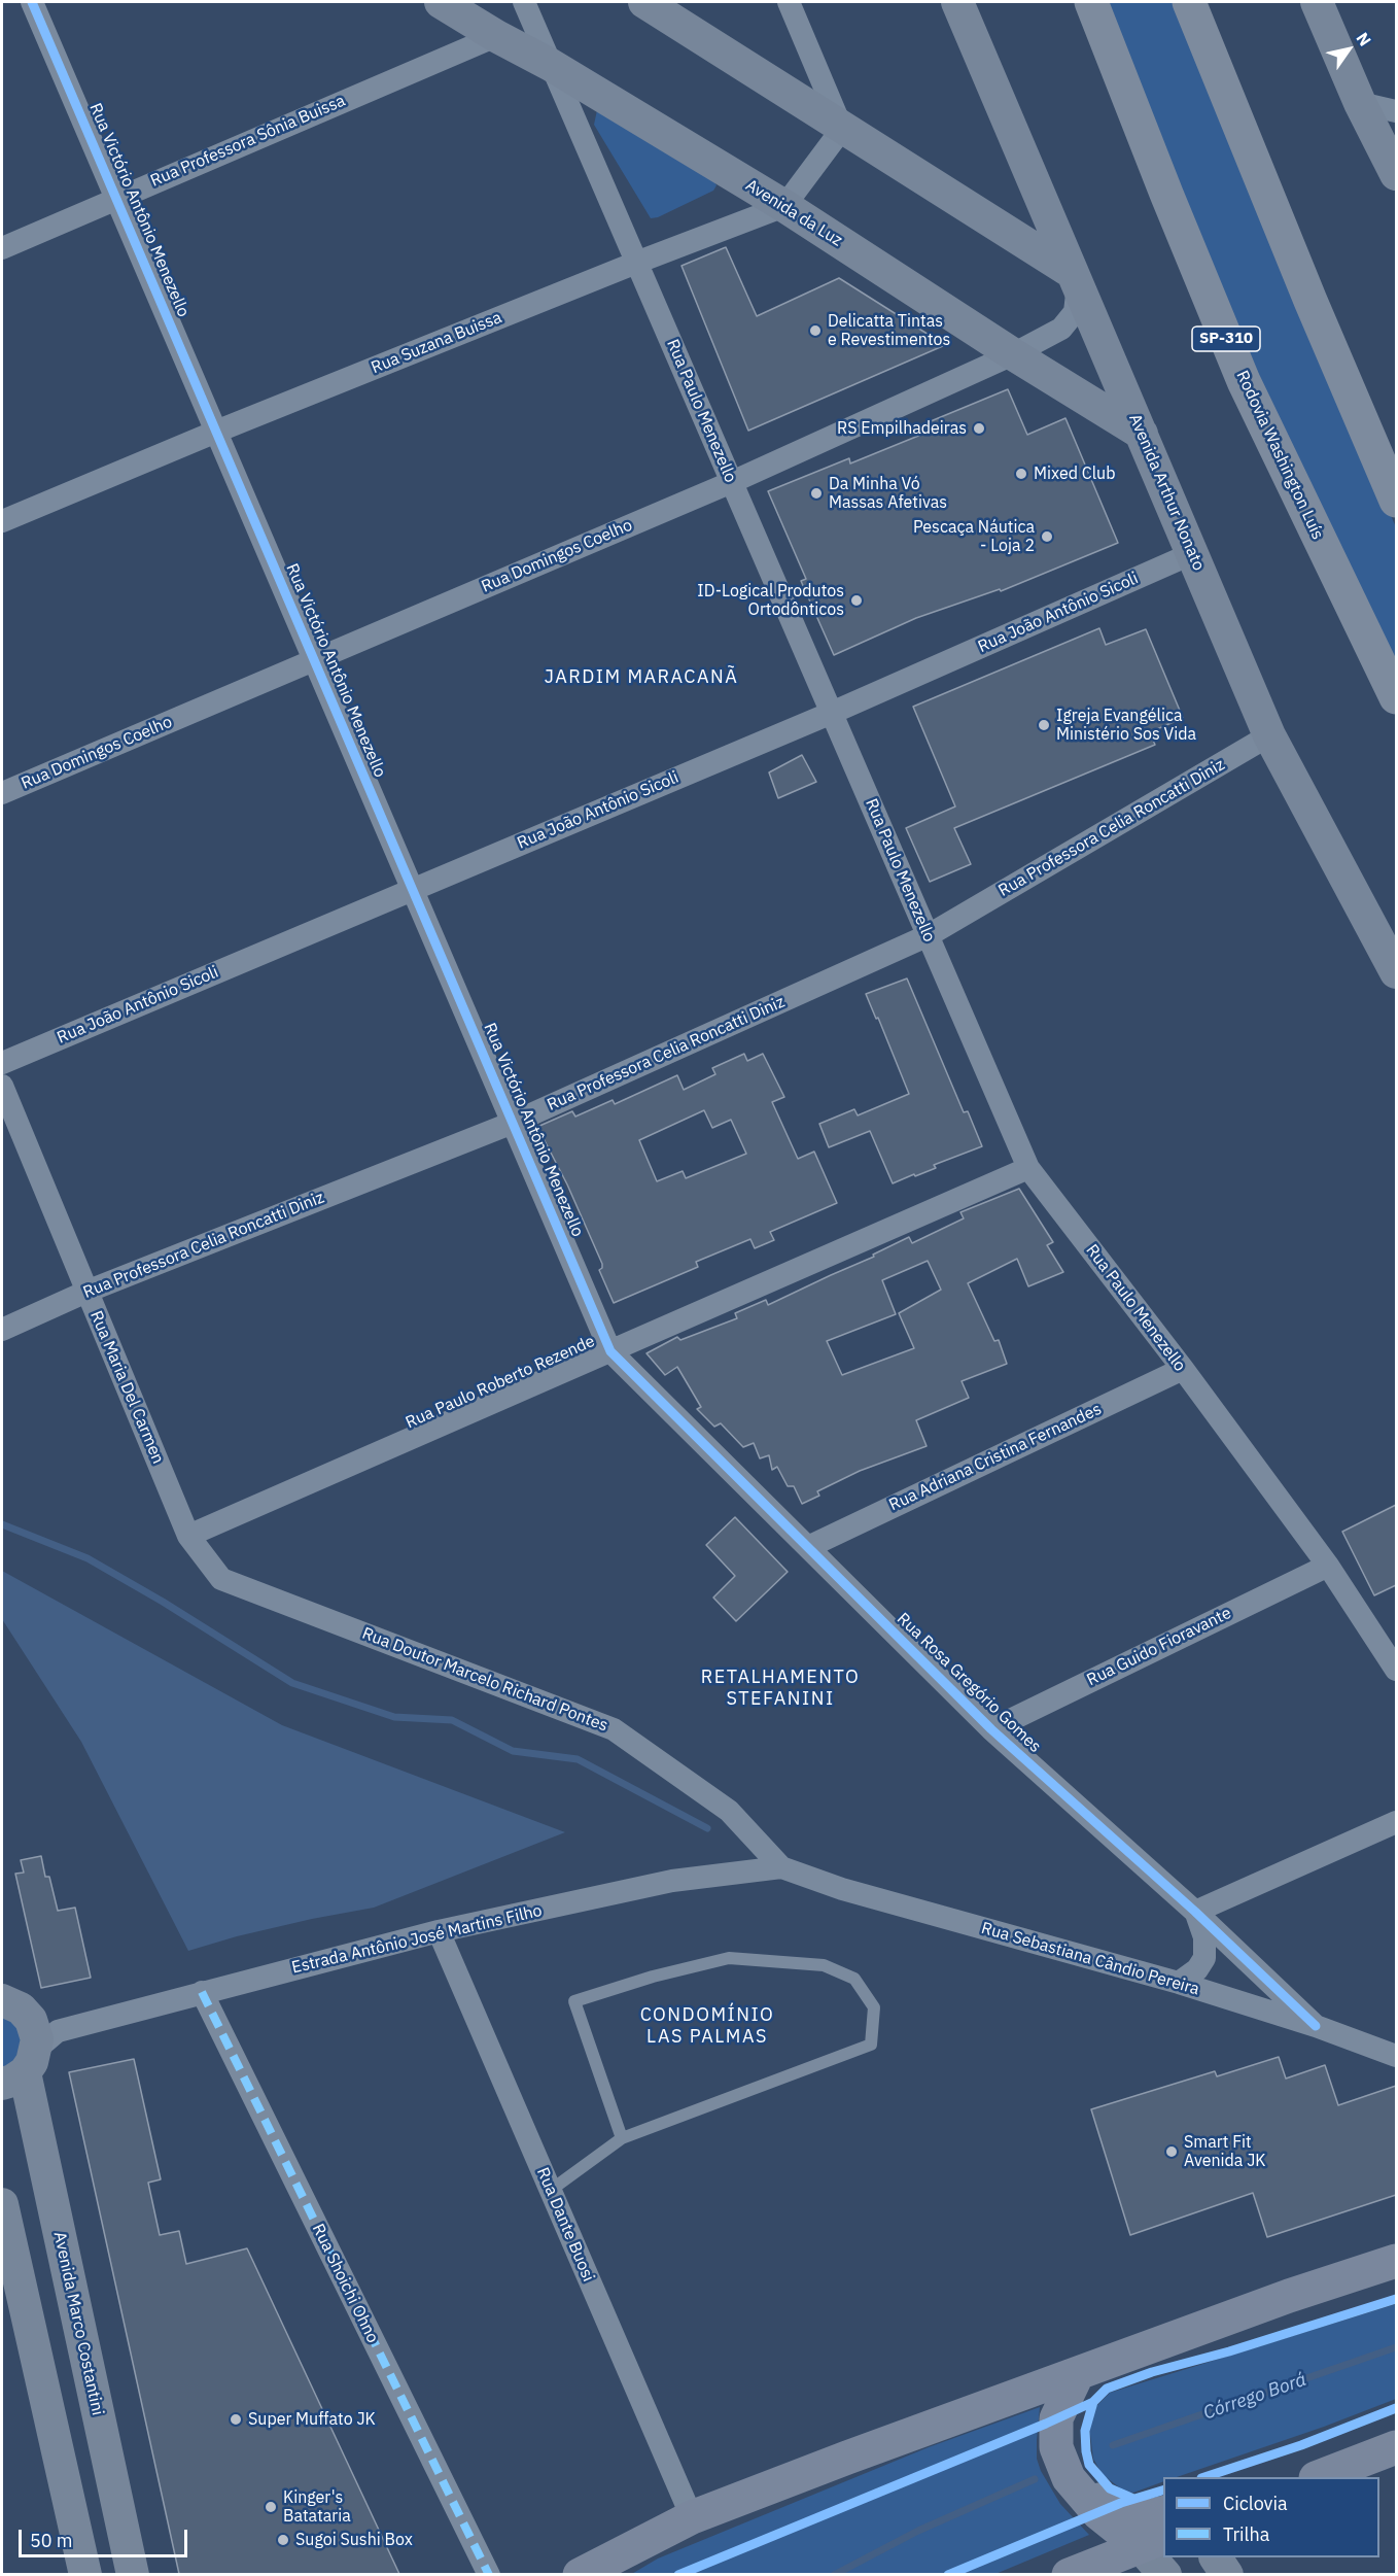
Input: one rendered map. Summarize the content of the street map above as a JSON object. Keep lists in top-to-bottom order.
{
  "streets": {
    "highway": ["SP-310", "Rodovia Washington Luís"],
    "main road": ["Avenida da Luz", "Avenida Arthur Nonato", "Avenida Marco Costantini"],
    "street": [
      "Rua Professora Sônia Buissa",
      "Rua Victório Antônio Menezello",
      "Rua Suzana Buissa",
      "Rua Paulo Menezello",
      "Rua Domingos Coelho",
      "Rua João Antônio Sicoli",
      "Rua Professora Celia Roncatti Diniz",
      "Rua Paulo Roberto Rezende",
      "Rua Maria Del Carmen",
      "Rua Adriana Cristina Fernandes",
      "Rua Guido Fioravante",
      "Rua Doutor Marcelo Richard Pontes",
      "Rua Rosa Gregório Gomes",
      "Estrada Antônio José Martins Filho",
      "Rua Sebastiana Cândio Pereira",
      "Rua Dante Buosi",
      "Rua Shoichi Ohno"
    ]
  },
  "crossings": [
    ["Rua Professora Sônia Buissa", "Rua Victório Antônio Menezello"],
    ["Rua Professora Sônia Buissa", "Avenida da Luz"],
    ["Rua Victório Antônio Menezello", "Rua Suzana Buissa"],
    ["Rua Victório Antônio Menezello", "Rua Domingos Coelho"],
    ["Rua Victório Antônio Menezello", "Rua João Antônio Sicoli"],
    ["Rua Victório Antônio Menezello", "Rua Professora Celia Roncatti Diniz"],
    ["Rua Victório Antônio Menezello", "Rua Paulo Roberto Rezende"],
    ["Rua Victório Antônio Menezello", "Rua Rosa Gregório Gomes"],
    ["Avenida da Luz", "Rua Suzana Buissa"],
    ["Avenida da Luz", "Rua Paulo Menezello"],
    ["Avenida da Luz", "Avenida Arthur Nonato"],
    ["Avenida da Luz", "Rua Domingos Coelho"],
    ["Rua Suzana Buissa", "Rua Paulo Menezello"],
    ["Rua Paulo Menezello", "Rua Domingos Coelho"],
    ["Rua Paulo Menezello", "Rua João Antônio Sicoli"],
    ["Rua Paulo Menezello", "Rua Professora Celia Roncatti Diniz"],
    ["Rua Paulo Menezello", "Rua Paulo Roberto Rezende"],
    ["Rua Paulo Menezello", "Rua Adriana Cristina Fernandes"],
    ["Rua Paulo Menezello", "Rua Guido Fioravante"],
    ["Avenida Arthur Nonato", "Rua Domingos Coelho"],
    ["Avenida Arthur Nonato", "Rua João Antônio Sicoli"],
    ["Avenida Arthur Nonato", "Rua Professora Celia Roncatti Diniz"],
    ["Rua Professora Celia Roncatti Diniz", "Rua Maria Del Carmen"],
    ["Rua Paulo Roberto Rezende", "Rua Maria Del Carmen"],
    ["Rua Paulo Roberto Rezende", "Rua Rosa Gregório Gomes"],
    ["Rua Maria Del Carmen", "Rua Doutor Marcelo Richard Pontes"],
    ["Rua Adriana Cristina Fernandes", "Rua Rosa Gregório Gomes"],
    ["Rua Guido Fioravante", "Rua Rosa Gregório Gomes"],
    ["Rua Doutor Marcelo Richard Pontes", "Estrada Antônio José Martins Filho"],
    ["Rua Doutor Marcelo Richard Pontes", "Rua Sebastiana Cândio Pereira"],
    ["Rua Rosa Gregório Gomes", "Rua Sebastiana Cândio Pereira"],
    ["Estrada Antônio José Martins Filho", "Rua Sebastiana Cândio Pereira"],
    ["Estrada Antônio José Martins Filho", "Rua Dante Buosi"],
    ["Estrada Antônio José Martins Filho", "Rua Shoichi Ohno"],
    ["Estrada Antônio José Martins Filho", "Avenida Marco Costantini"]
  ],
  "districts": ["JARDIM MARACANÃ", "RETALHAMENTO STEFANINI", "CONDOMÍNIO LAS PALMAS"],
  "water": ["Córrego Borá"],
  "places": [
    "Delicatta Tintas e Revestimentos",
    "RS Empilhadeiras",
    "Mixed Club",
    "Da Minha Vó Massas Afetivas",
    "Pescaça Náutica - Loja 2",
    "ID-Logical Produtos Ortodônticos",
    "Igreja Evangélica Ministério Sos Vida",
    "Smart Fit Avenida JK",
    "Super Muffato JK",
    "Kinger's Batataria",
    "Sugoi Sushi Box"
  ],
  "legend": ["Ciclovia", "Trilha"],
  "scale_bar": "50 m",
  "north": "top right"
}
